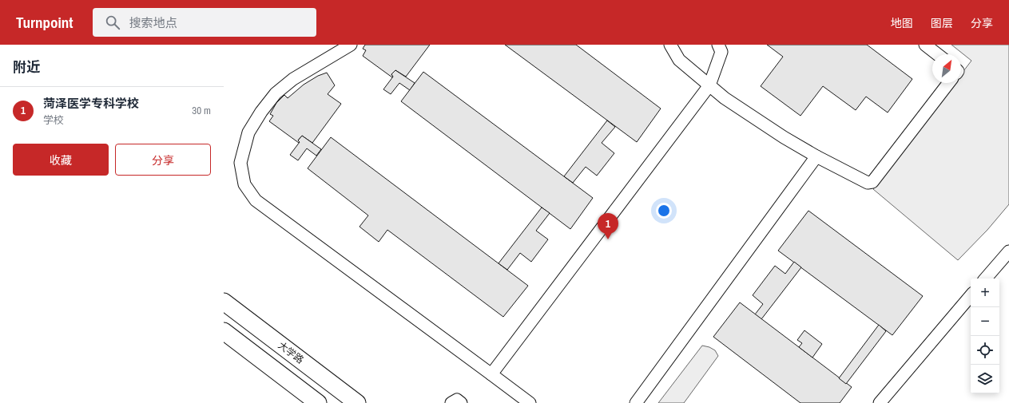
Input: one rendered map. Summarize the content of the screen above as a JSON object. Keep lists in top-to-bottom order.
{
  "streets": {
    "main road": ["大学路"]
  },
  "north": "top right",
  "page": {
    "header": "Turnpoint",
    "search": "搜索地点",
    "nav": ["地图", "图层", "分享"],
    "heading": "附近",
    "list": [
      {
        "mark": "1",
        "name": "菏泽医学专科学校",
        "note": "学校",
        "value": "30 m"
      }
    ],
    "buttons": ["收藏", "分享"],
    "pins": "1",
    "map_buttons": ["+", "−"]
  }
}
